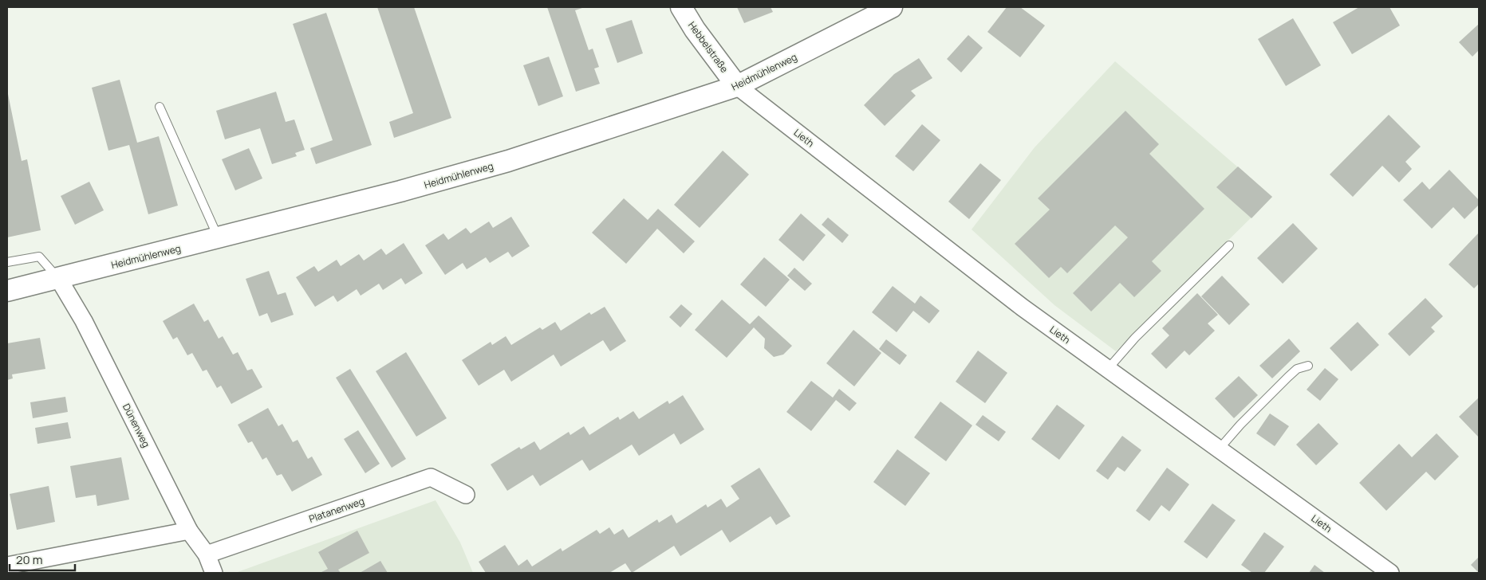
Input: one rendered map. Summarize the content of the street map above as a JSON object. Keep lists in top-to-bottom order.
{
  "streets": {
    "street": [
      "Hebbelstraße",
      "Heidmühlenweg",
      "Lieth",
      "Dünenweg",
      "Platanenweg"
    ]
  },
  "crossings": [
    ["Hebbelstraße", "Heidmühlenweg"],
    ["Hebbelstraße", "Lieth"],
    ["Heidmühlenweg", "Lieth"],
    ["Heidmühlenweg", "Dünenweg"],
    ["Dünenweg", "Platanenweg"]
  ],
  "scale_bar": "20 m"
}
